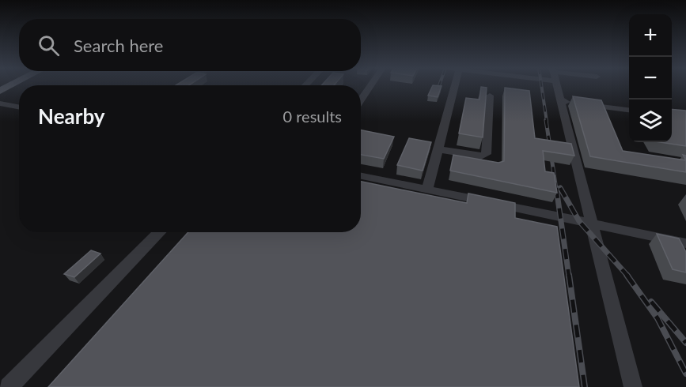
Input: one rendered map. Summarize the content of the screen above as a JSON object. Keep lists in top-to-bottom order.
{
  "page": {
    "map_buttons": ["+", "−"],
    "search": "Search here",
    "heading": ["Nearby", "0 results"]
  }
}
